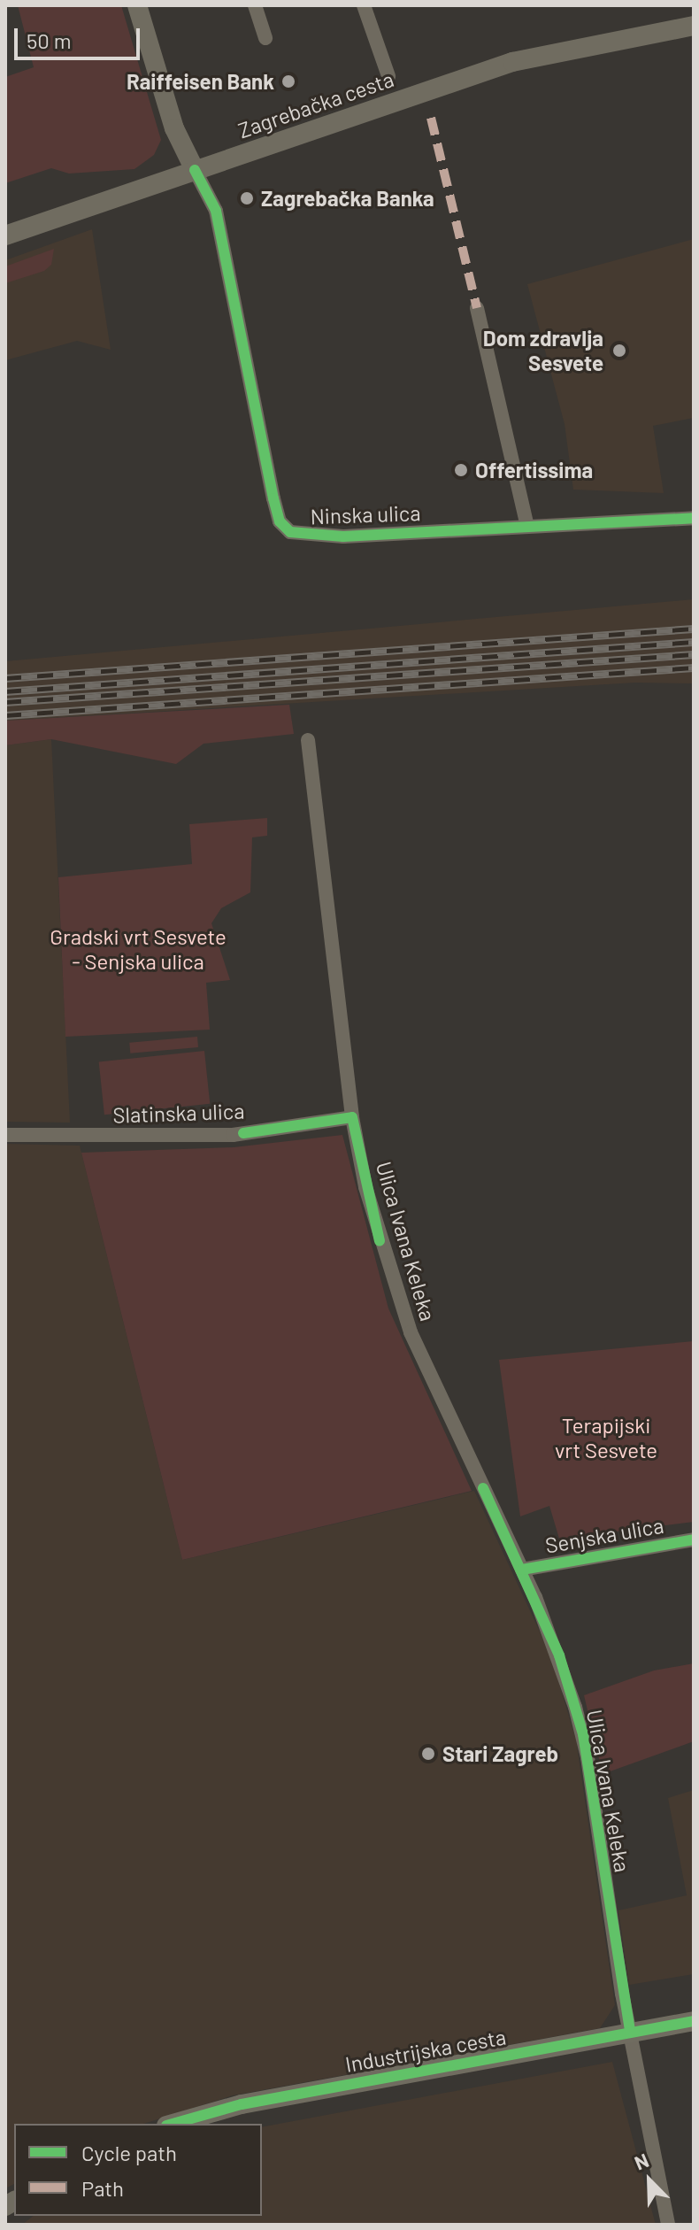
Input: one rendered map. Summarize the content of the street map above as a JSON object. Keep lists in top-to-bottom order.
{
  "streets": {
    "main road": ["Zagrebačka cesta", "Industrijska cesta"],
    "street": [
      "Ninska ulica",
      "Slatinska ulica",
      "Ulica Ivana Keleka",
      "Senjska ulica"
    ]
  },
  "crossings": [
    ["Zagrebačka cesta", "Ninska ulica"],
    ["Slatinska ulica", "Ulica Ivana Keleka"],
    ["Ulica Ivana Keleka", "Senjska ulica"],
    ["Ulica Ivana Keleka", "Industrijska cesta"]
  ],
  "parks": ["Gradski vrt Sesvete - Senjska ulica", "Terapijski vrt Sesvete"],
  "places": [
    "Raiffeisen Bank",
    "Zagrebačka Banka",
    "Dom zdravlja Sesvete",
    "Offertissima",
    "Stari Zagreb"
  ],
  "legend": ["Cycle path", "Path"],
  "scale_bar": "50 m",
  "north": "top left"
}
